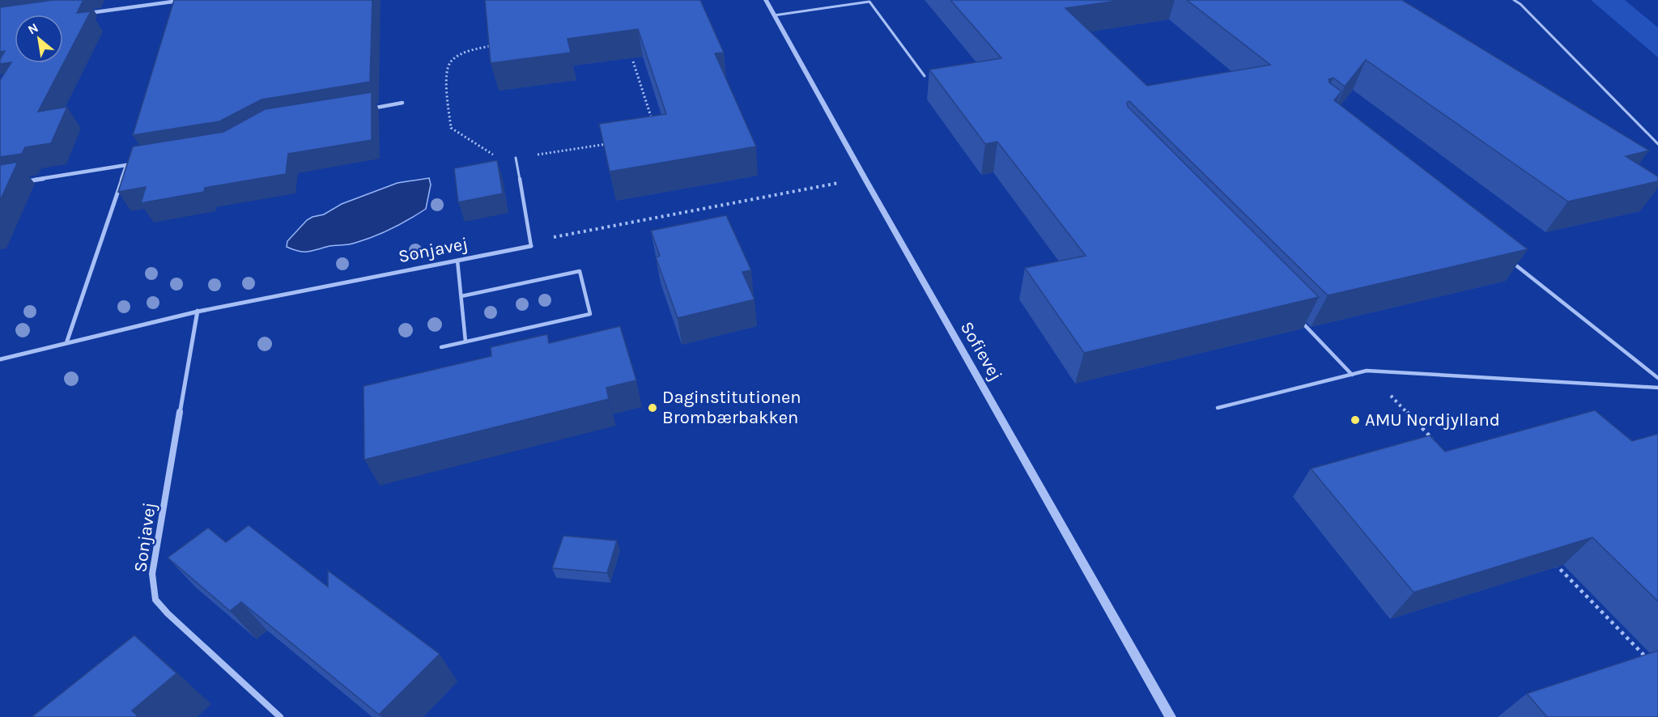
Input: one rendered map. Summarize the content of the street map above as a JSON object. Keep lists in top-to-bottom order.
{
  "streets": {
    "street": ["Sonjavej", "Sofievej"]
  },
  "places": ["Daginstitutionen Brombærbakken", "AMU Nordjylland"],
  "north": "top left"
}
